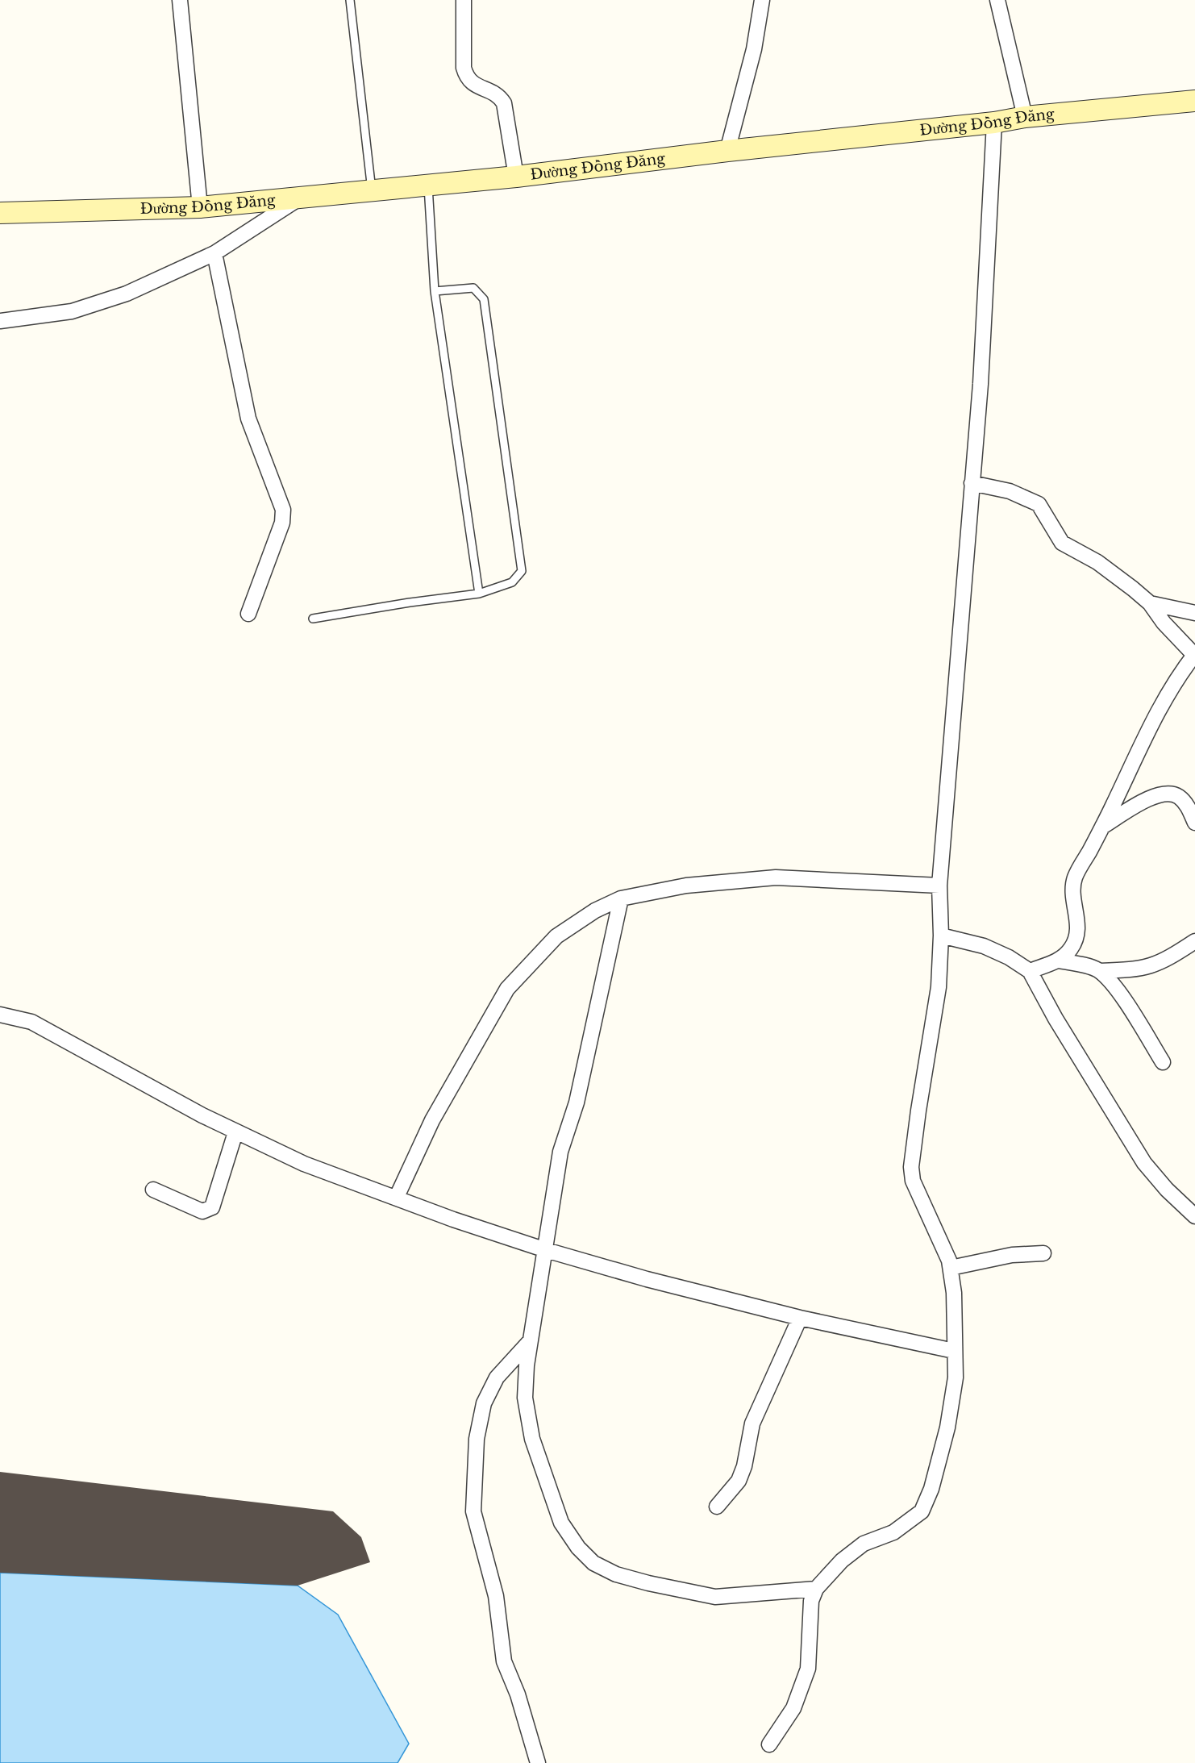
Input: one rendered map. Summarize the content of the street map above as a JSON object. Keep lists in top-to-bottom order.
{
  "streets": {
    "main road": ["Đường Đồng Đăng"]
  }
}
